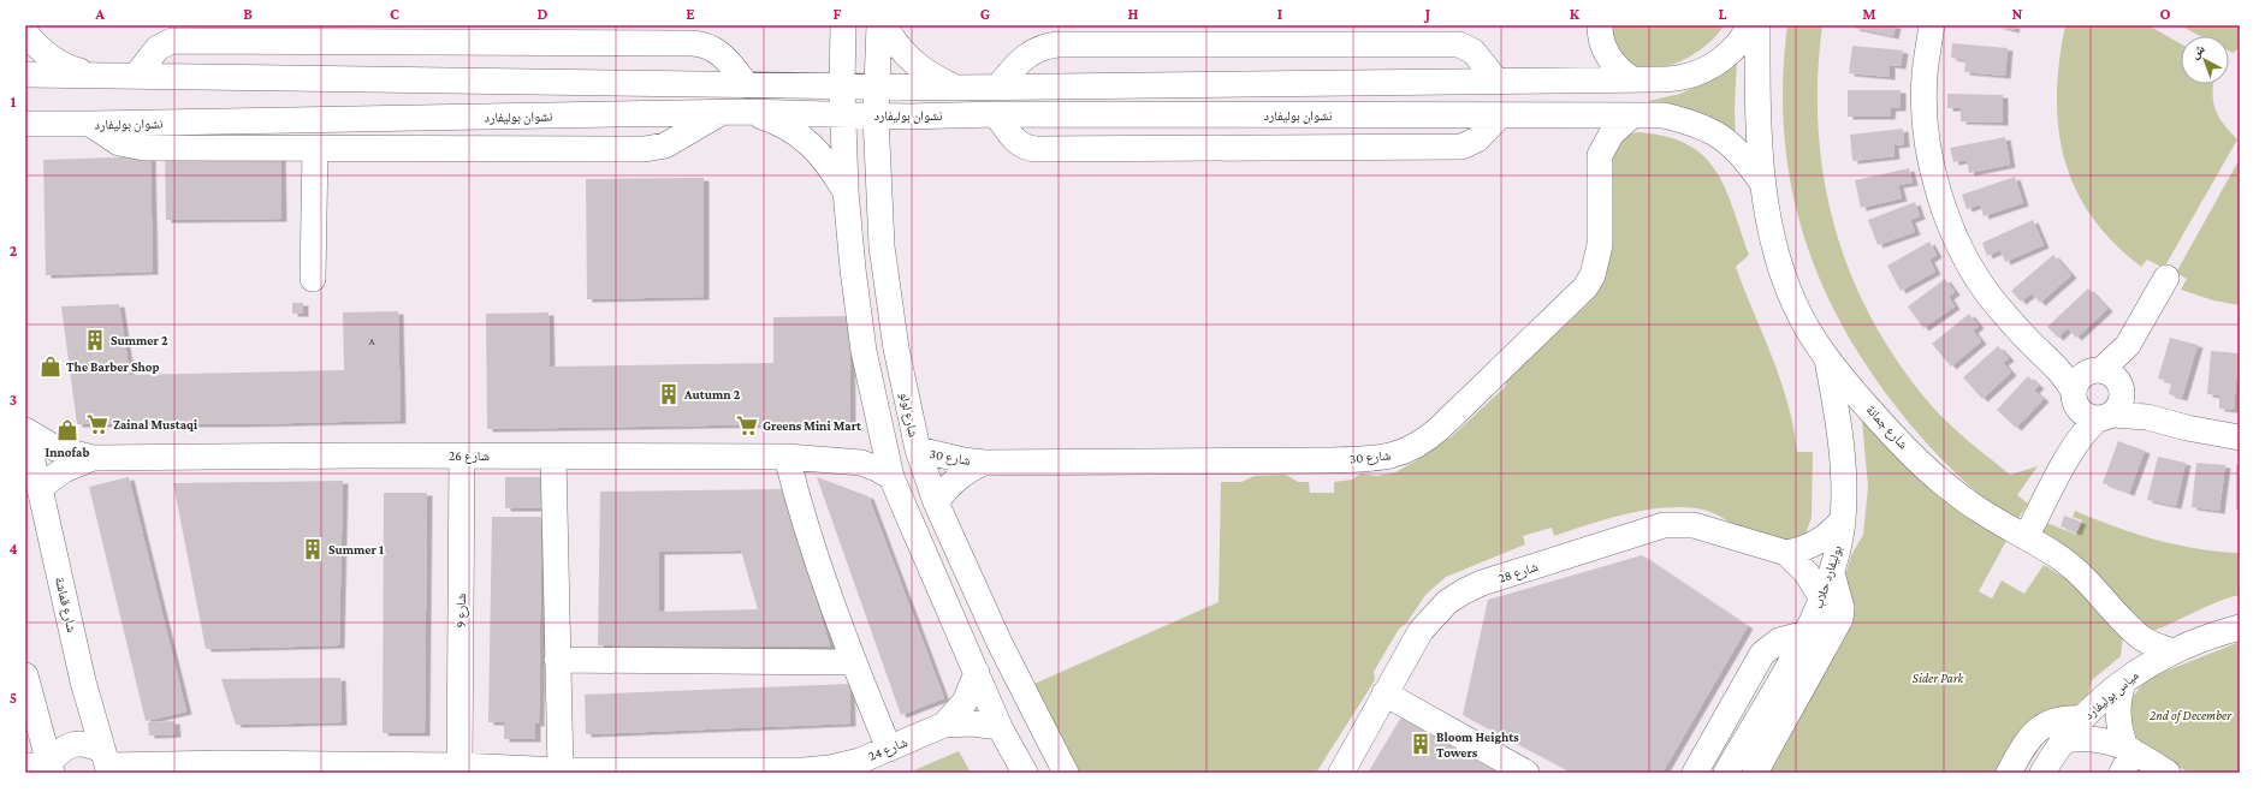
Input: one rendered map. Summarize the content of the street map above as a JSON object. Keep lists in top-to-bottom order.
{
  "streets": {
    "street": [
      "نشوان بوليفارد",
      "شارع لولو",
      "شارع جمانة",
      "شارع 26",
      "شارع 30",
      "شارع 28",
      "بوليفارد حلاب",
      "شارع قماشة",
      "شارع 9",
      "مياس بوليفارد",
      "شارع 24"
    ]
  },
  "crossings": [
    ["نشوان بوليفارد", "شارع لولو"],
    ["نشوان بوليفارد", "شارع جمانة"],
    ["نشوان بوليفارد", "شارع 30"],
    ["شارع لولو", "شارع 30"],
    ["شارع جمانة", "بوليفارد حلاب"],
    ["شارع جمانة", "مياس بوليفارد"],
    ["شارع 26", "شارع قماشة"],
    ["شارع 26", "شارع 9"],
    ["شارع 28", "بوليفارد حلاب"],
    ["شارع قماشة", "شارع 24"],
    ["شارع 9", "شارع 24"]
  ],
  "parks": ["Sider Park", "2nd of December"],
  "places": {
    "building": [
      "Summer 2",
      "Autumn 2",
      "Summer 1",
      "Bloom Heights Towers"
    ],
    "shop": ["The Barber Shop", "Innofab"],
    "supermarket": ["Zainal Mustaqi", "Greens Mini Mart"]
  },
  "house_numbers": ["A"],
  "north": "top left",
  "grid": {
    "columns": [
      "A",
      "B",
      "C",
      "D",
      "E",
      "F",
      "G",
      "H",
      "I",
      "J",
      "K",
      "L",
      "M",
      "N",
      "O"
    ],
    "rows": [
      "1",
      "2",
      "3",
      "4",
      "5"
    ]
  }
}
